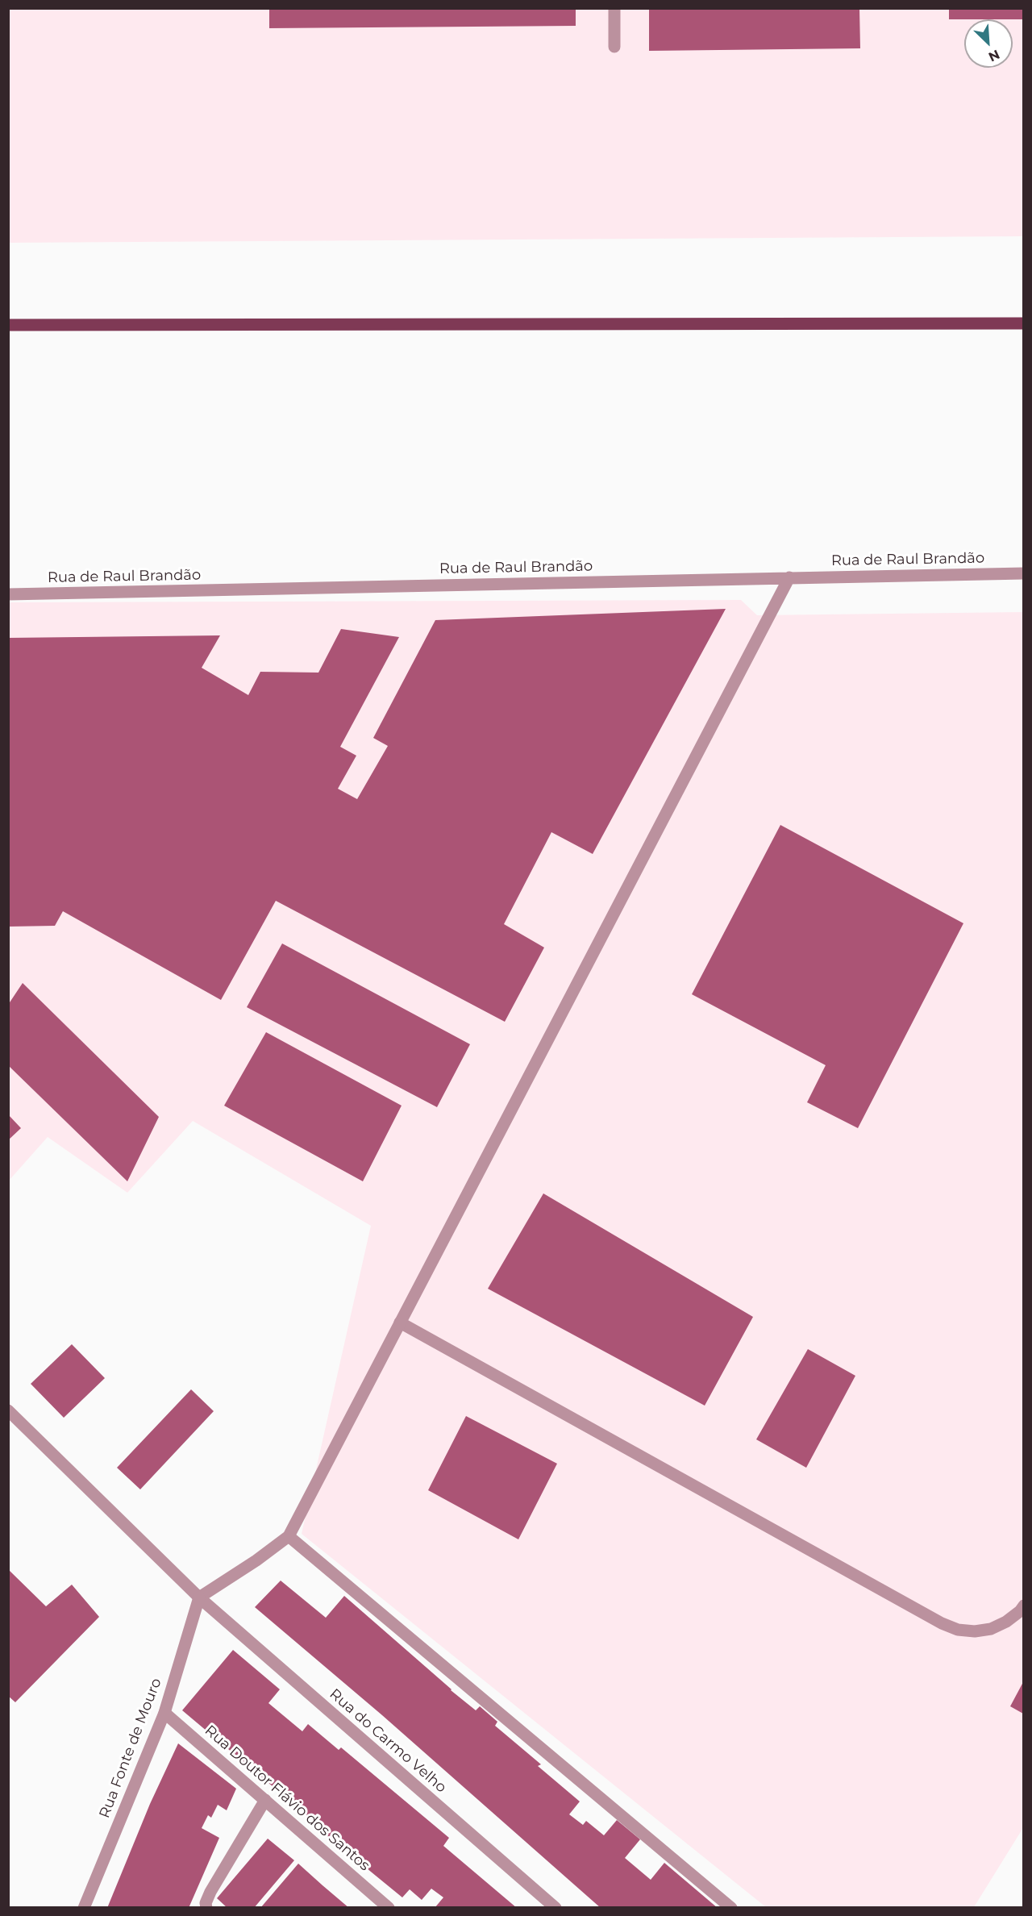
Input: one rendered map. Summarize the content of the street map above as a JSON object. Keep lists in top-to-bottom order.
{
  "streets": {
    "street": [
      "Rua de Raul Brandão",
      "Rua do Carmo Velho",
      "Rua Fonte de Mouro",
      "Rua Doutor Flávio dos Santos"
    ]
  },
  "crossings": [
    ["Rua do Carmo Velho", "Rua Fonte de Mouro"],
    ["Rua Fonte de Mouro", "Rua Doutor Flávio dos Santos"]
  ],
  "north": "bottom right"
}
